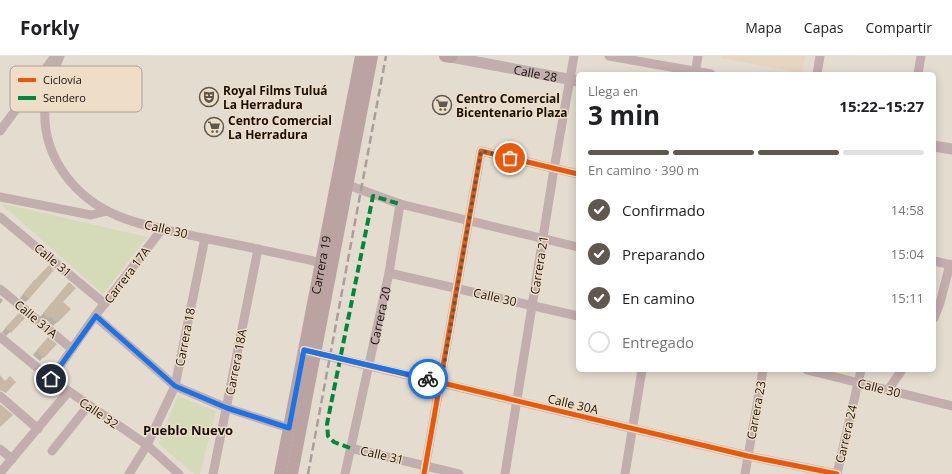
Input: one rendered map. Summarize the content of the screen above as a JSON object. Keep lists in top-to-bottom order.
{
  "streets": {
    "main road": ["Carrera 19"],
    "street": [
      "Calle 28",
      "Calle 30",
      "Calle 31",
      "Carrera 21",
      "Carrera 17A",
      "Carrera 20",
      "Calle 31A",
      "Carrera 18",
      "Carrera 18A",
      "Calle 30A",
      "Carrera 23",
      "Calle 32",
      "Carrera 24"
    ]
  },
  "crossings": [
    ["Calle 28", "Carrera 21"],
    ["Calle 30", "Carrera 19"],
    ["Calle 30", "Carrera 21"],
    ["Calle 30", "Carrera 17A"],
    ["Calle 30", "Carrera 20"],
    ["Calle 30", "Carrera 18"],
    ["Calle 30", "Carrera 18A"],
    ["Calle 30", "Carrera 24"],
    ["Calle 31", "Carrera 17A"],
    ["Calle 31", "Carrera 20"],
    ["Carrera 19", "Calle 30A"],
    ["Carrera 21", "Calle 30A"],
    ["Carrera 17A", "Calle 31A"],
    ["Carrera 17A", "Calle 32"],
    ["Carrera 20", "Calle 30A"],
    ["Carrera 18", "Calle 32"],
    ["Calle 30A", "Carrera 23"],
    ["Calle 30A", "Carrera 24"]
  ],
  "districts": ["Pueblo Nuevo"],
  "places": {
    "theatre": ["Royal Films Tuluá La Herradura"],
    "supermarket": ["Centro Comercial Bicentenario Plaza", "Centro Comercial La Herradura"]
  },
  "legend": ["Ciclovía", "Sendero"],
  "page": {
    "header": "Forkly",
    "nav": ["Mapa", "Capas", "Compartir"],
    "heading": ["3 min", "Llega en", "15:22–15:27"],
    "bar": "En camino · 390 m",
    "list": [
      ["Confirmado", "14:58"],
      ["Preparando", "15:04"],
      ["En camino", "15:11"],
      "Entregado"
    ]
  }
}
